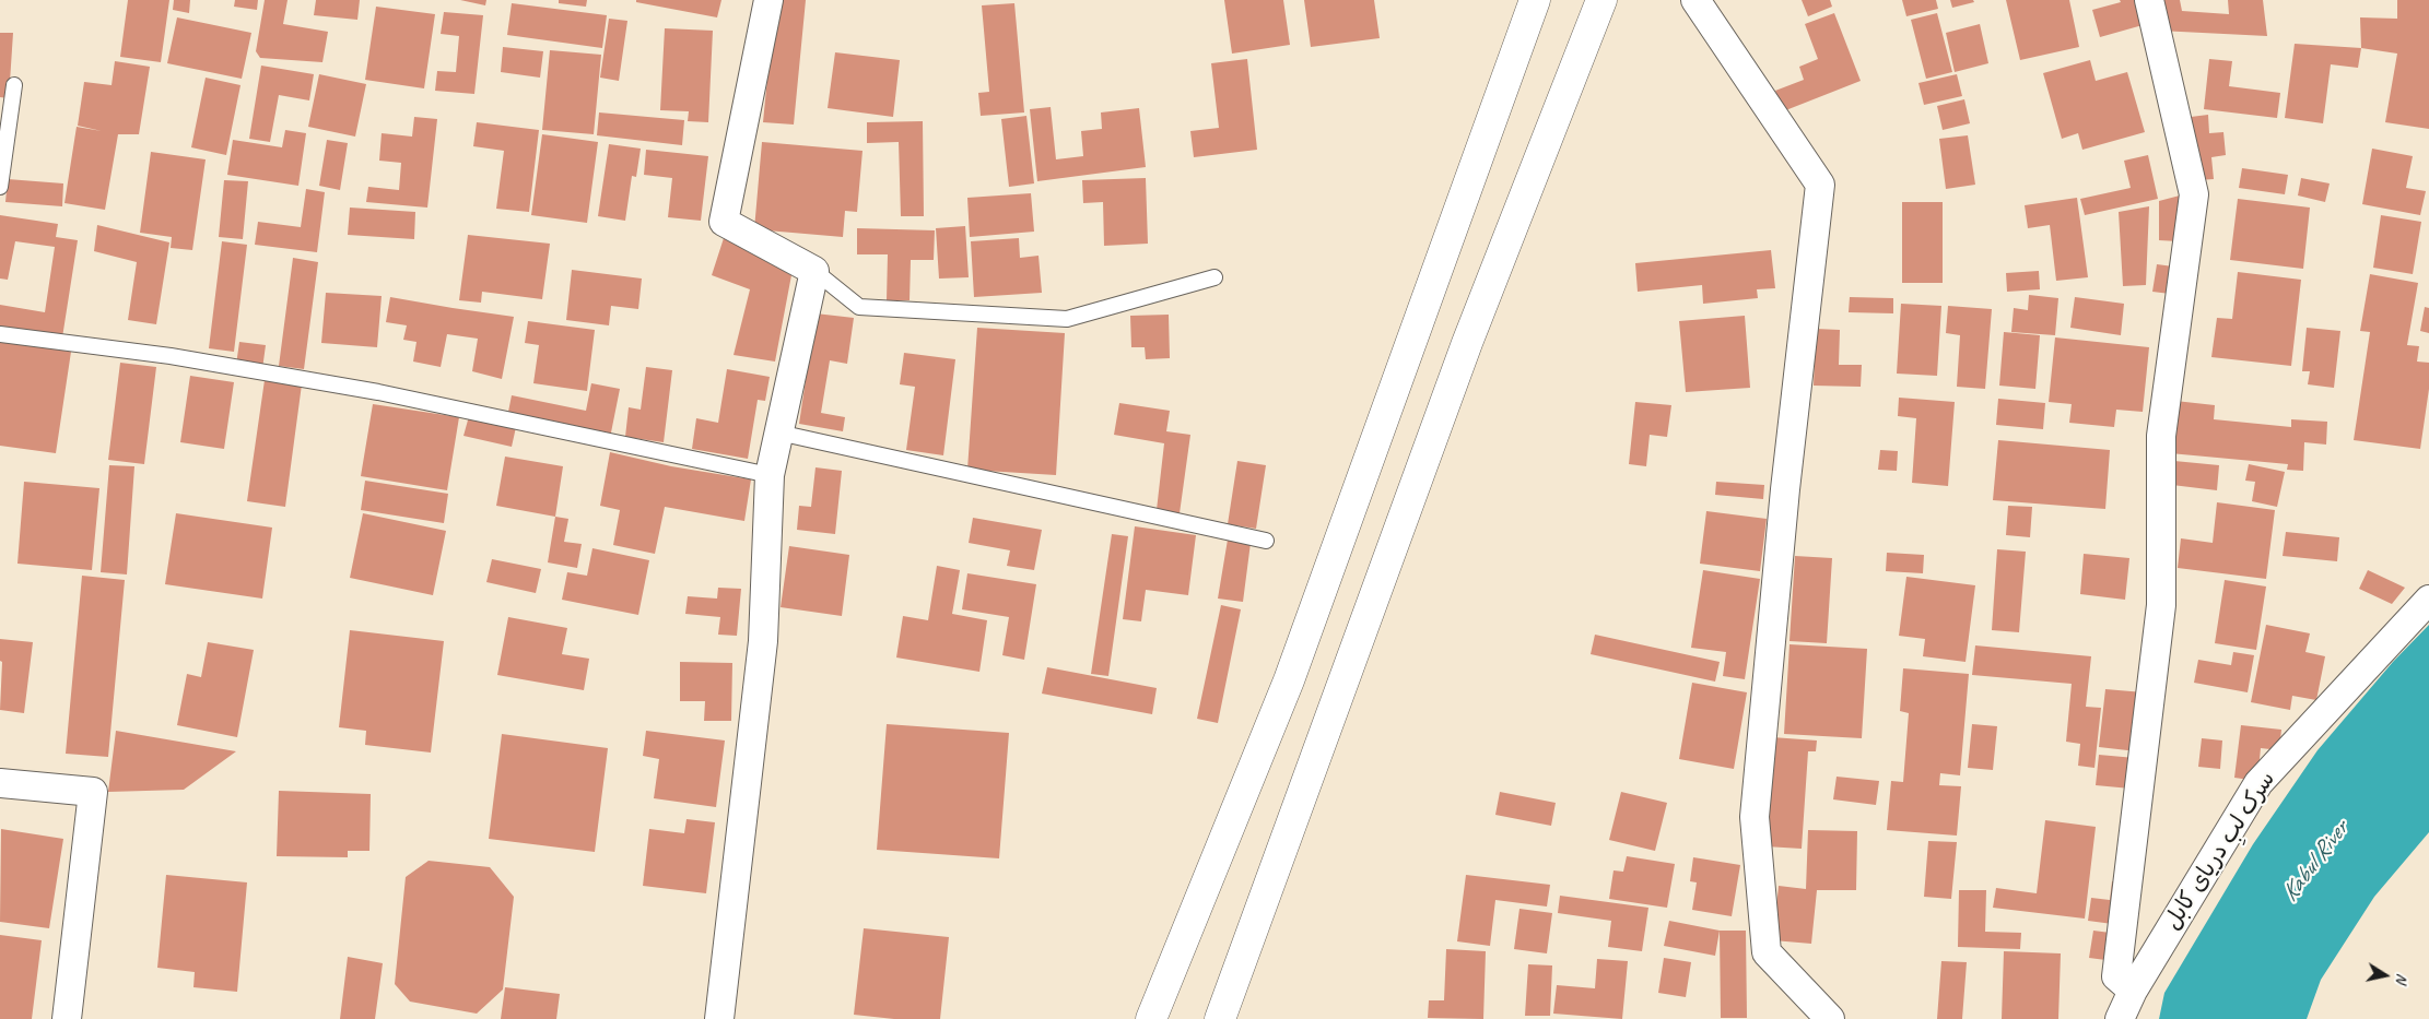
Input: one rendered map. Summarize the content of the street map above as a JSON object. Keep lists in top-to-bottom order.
{
  "streets": {
    "street": ["سرک لبِ دریای کابل"]
  },
  "water": ["Kabul River"],
  "north": "right"
}
